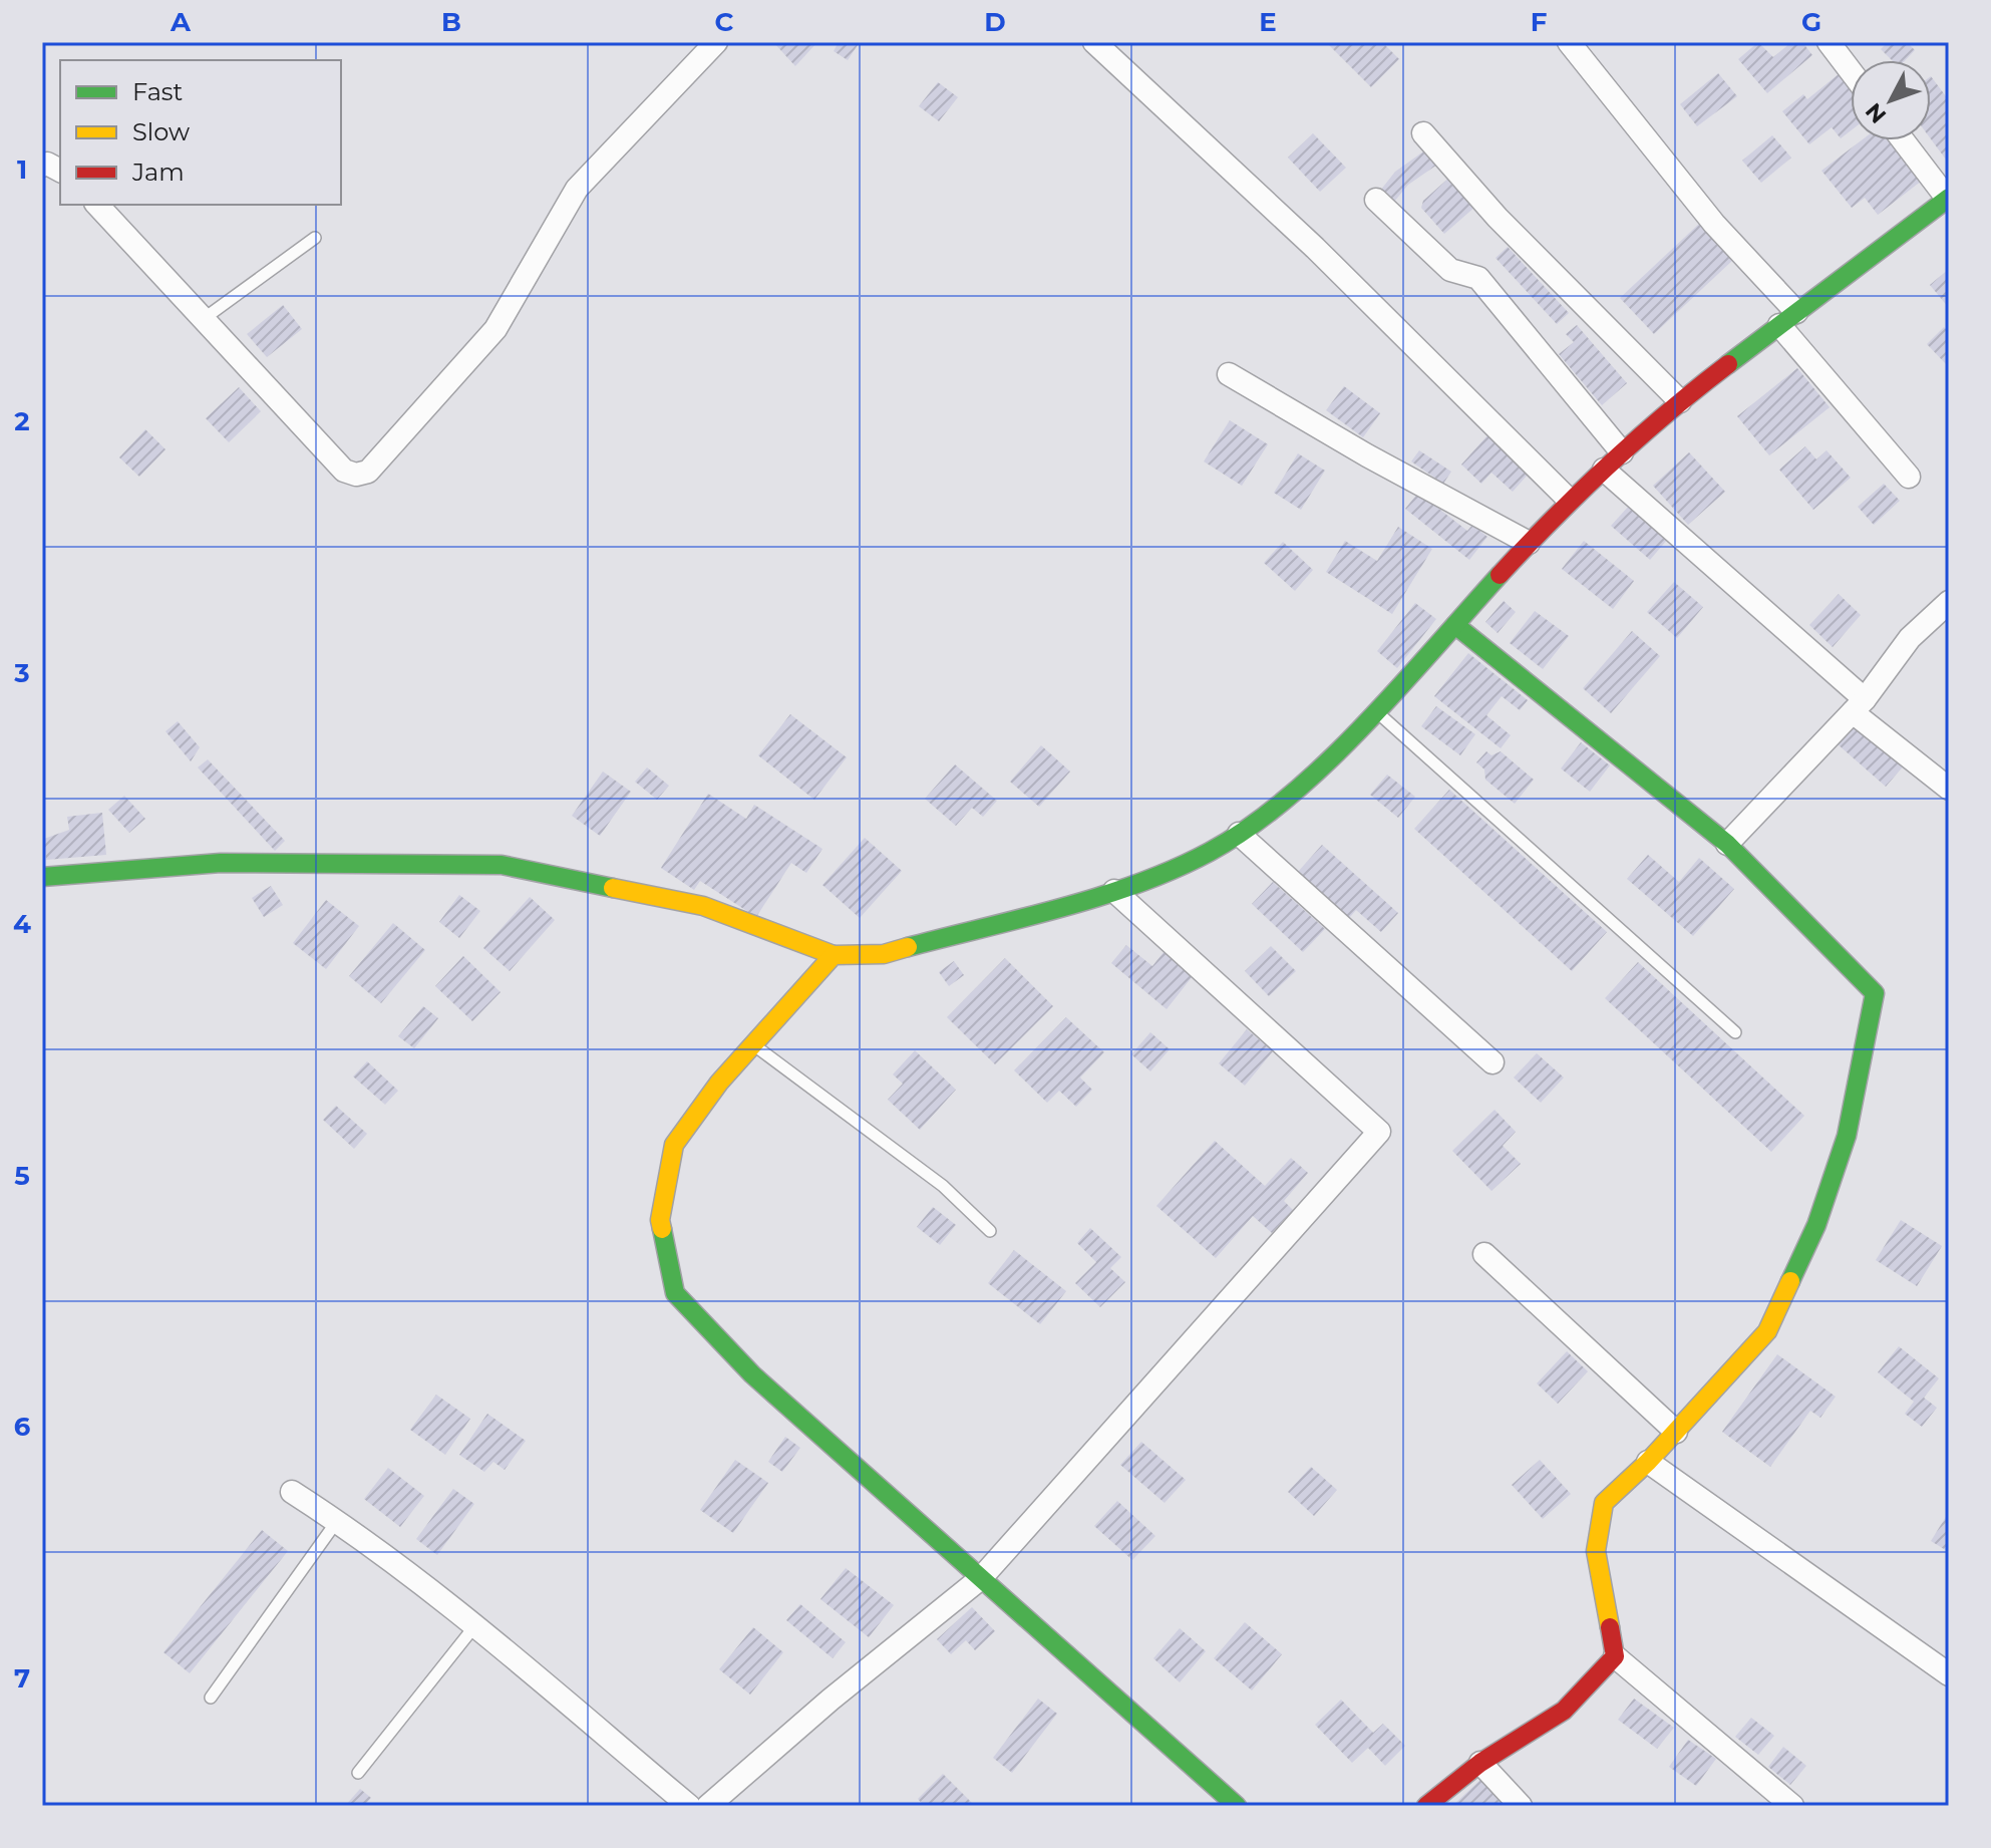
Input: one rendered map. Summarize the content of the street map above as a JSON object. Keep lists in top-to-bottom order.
{
  "legend": ["Fast", "Slow", "Jam"],
  "north": "bottom left",
  "grid": {
    "columns": [
      "A",
      "B",
      "C",
      "D",
      "E",
      "F",
      "G"
    ],
    "rows": [
      "1",
      "2",
      "3",
      "4",
      "5",
      "6",
      "7"
    ]
  }
}
